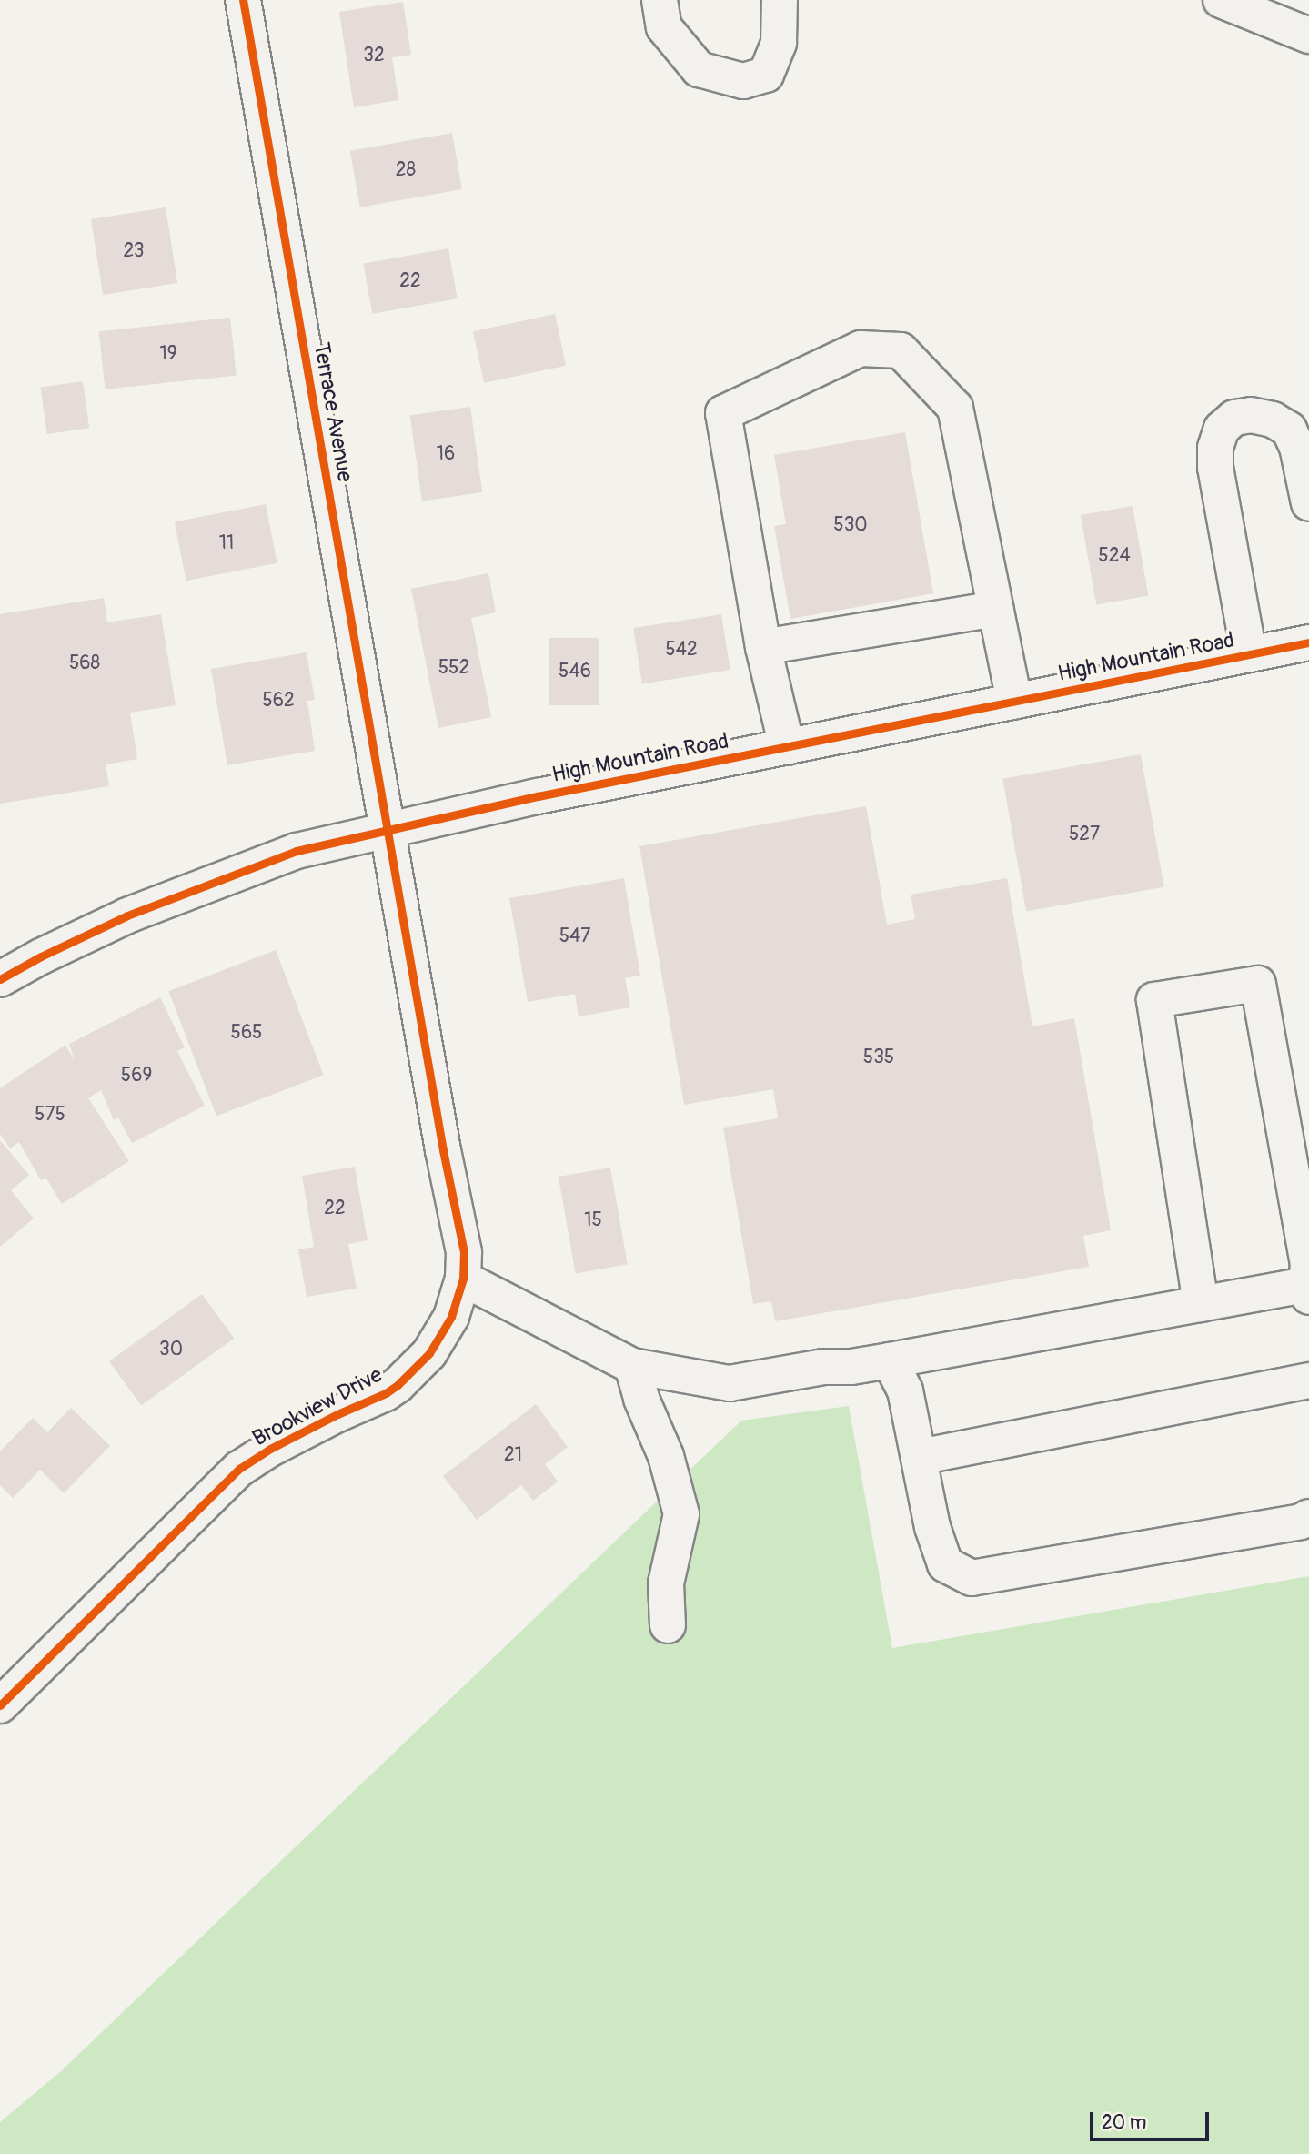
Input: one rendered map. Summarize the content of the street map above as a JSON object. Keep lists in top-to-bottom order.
{
  "streets": {
    "street": ["Terrace Avenue", "High Mountain Road", "Brookview Drive"]
  },
  "crossings": [
    ["Terrace Avenue", "High Mountain Road"],
    ["Terrace Avenue", "Brookview Drive"],
    ["High Mountain Road", "Brookview Drive"]
  ],
  "house_numbers": [
    "32",
    "28",
    "23",
    "22",
    "19",
    "16",
    "530",
    "11",
    "524",
    "542",
    "568",
    "552",
    "546",
    "562",
    "527",
    "547",
    "565",
    "535",
    "569",
    "575",
    "22",
    "15",
    "30",
    "21"
  ],
  "scale_bar": "20 m"
}
